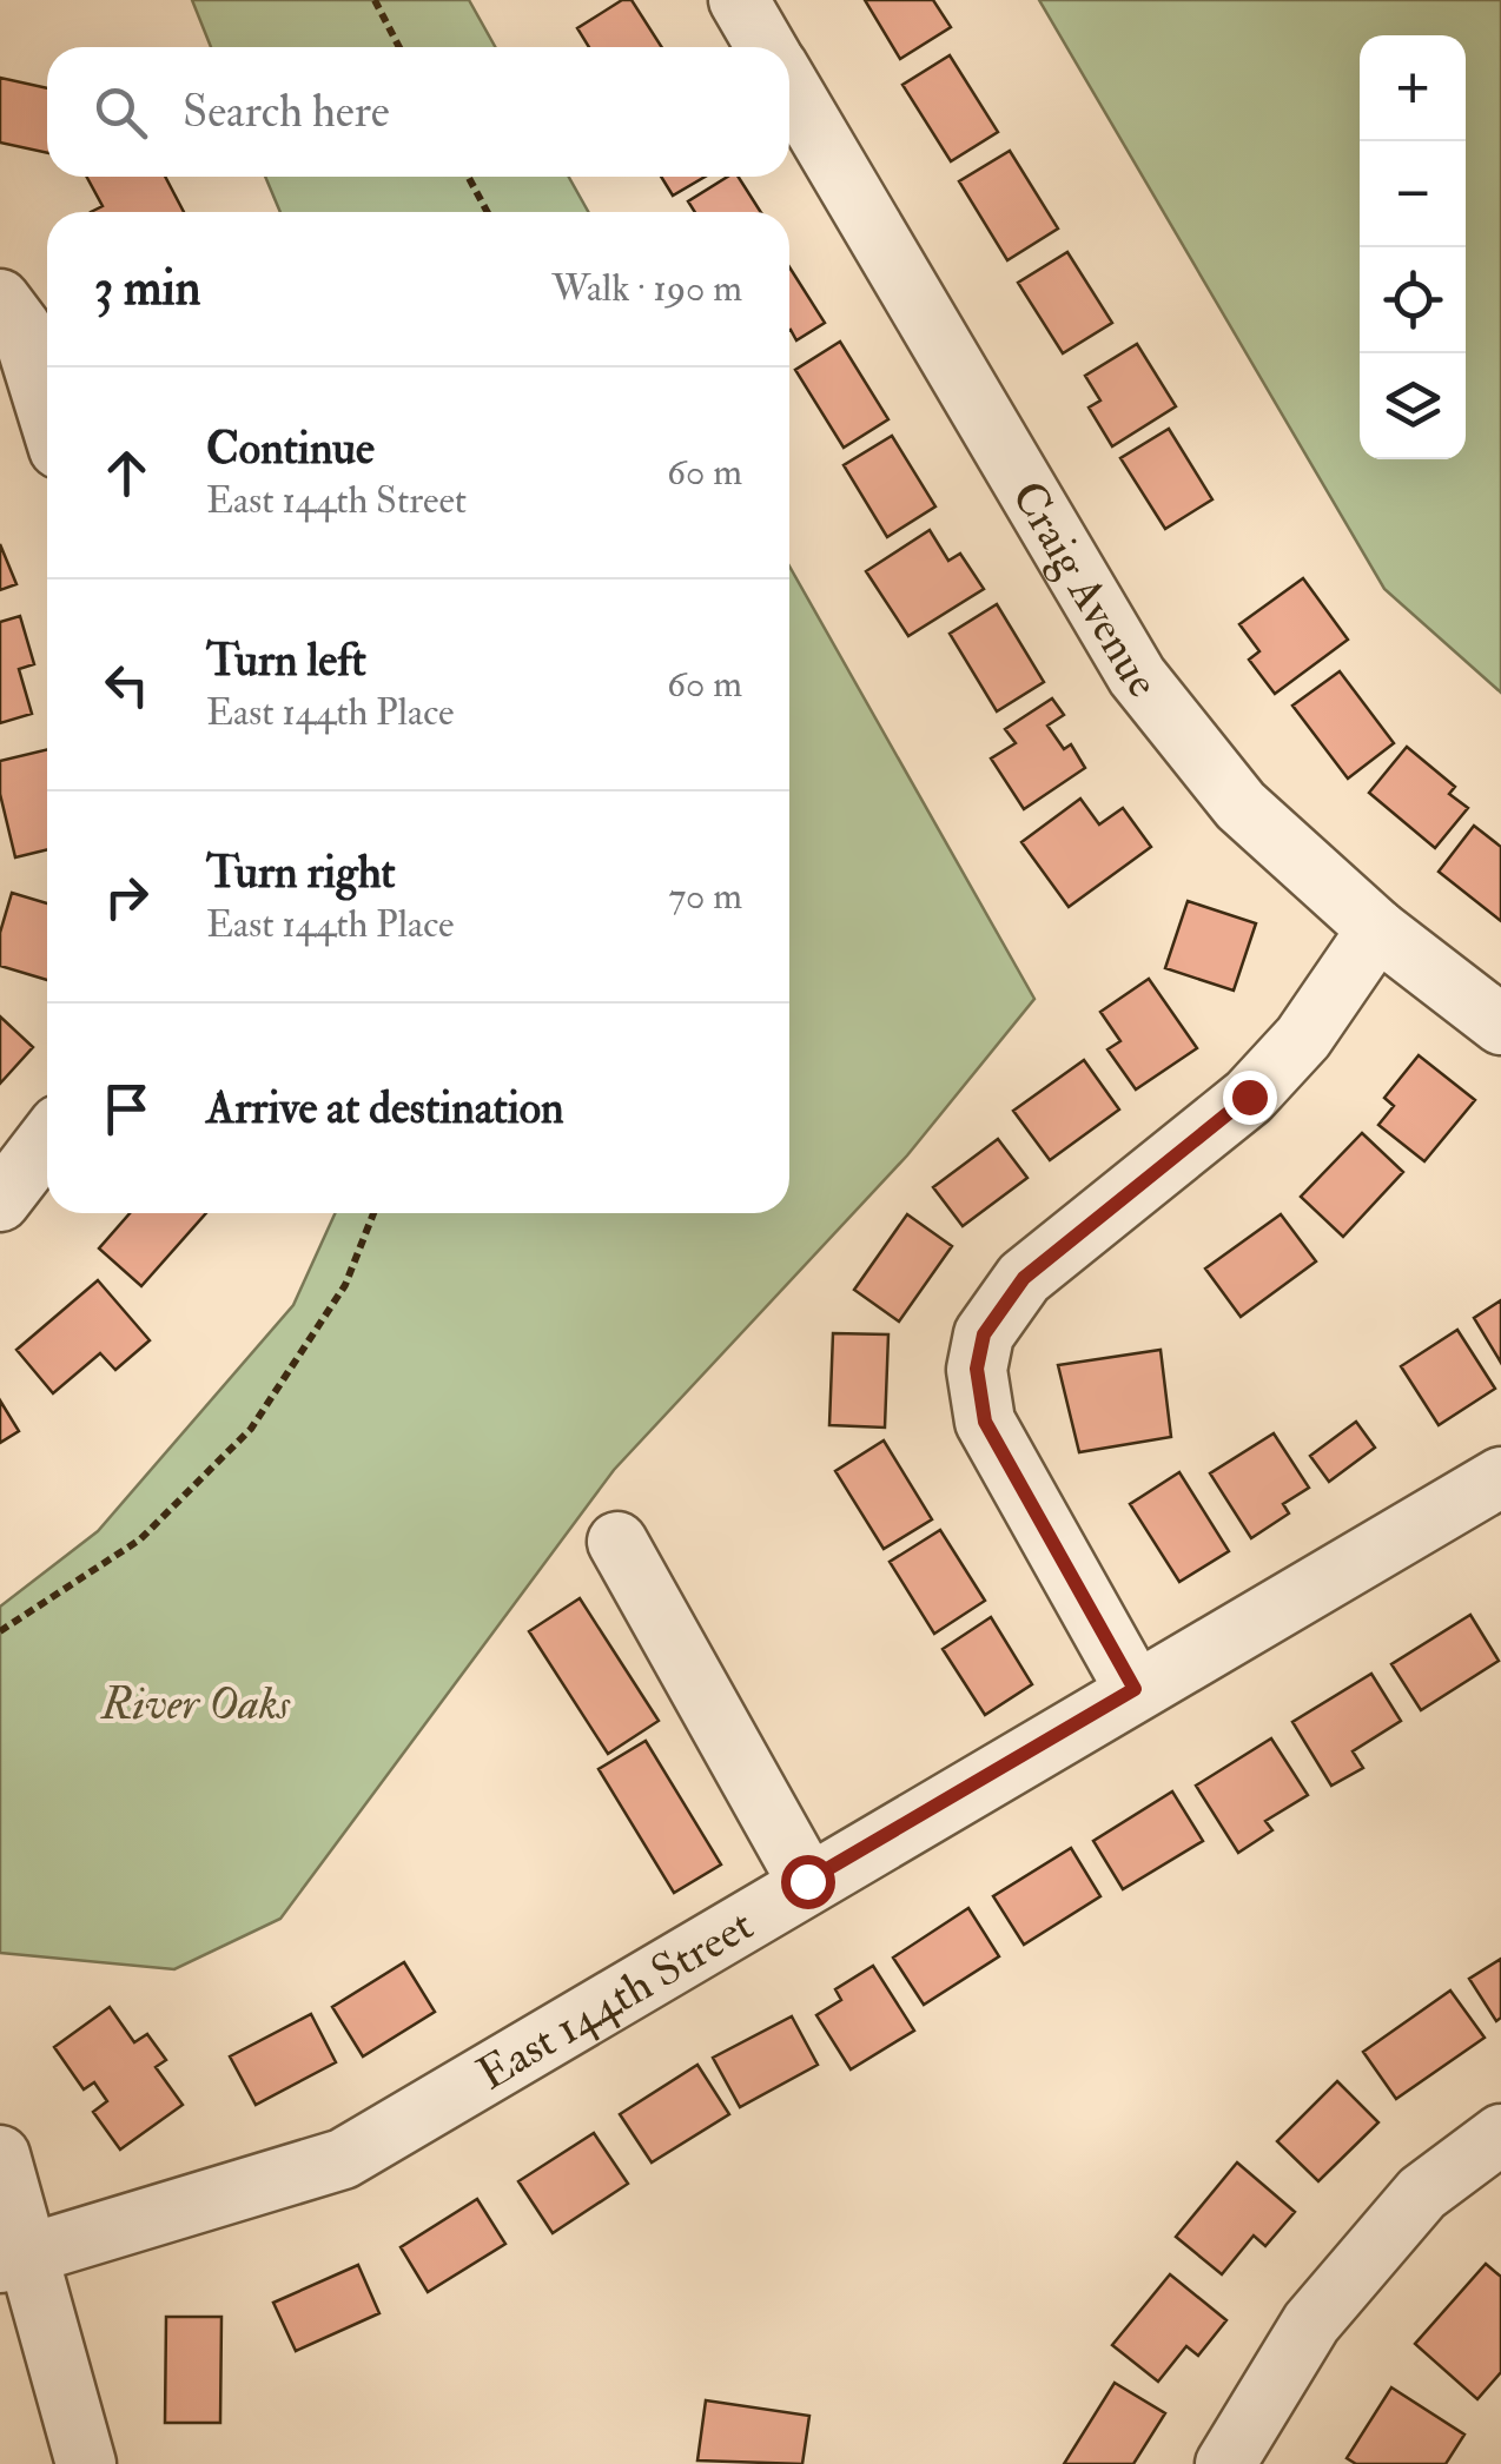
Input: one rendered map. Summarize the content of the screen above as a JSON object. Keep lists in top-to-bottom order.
{
  "streets": {
    "street": ["Craig Avenue", "East 144th Street"]
  },
  "parks": ["River Oaks"],
  "page": {
    "map_buttons": ["+", "−"],
    "search": "Search here",
    "heading": ["3 min", "Walk · 190 m"],
    "list": [
      ["Continue", "East 144th Street", "60 m"],
      ["Turn left", "East 144th Place", "60 m"],
      ["Turn right", "East 144th Place", "70 m"],
      "Arrive at destination"
    ]
  }
}
